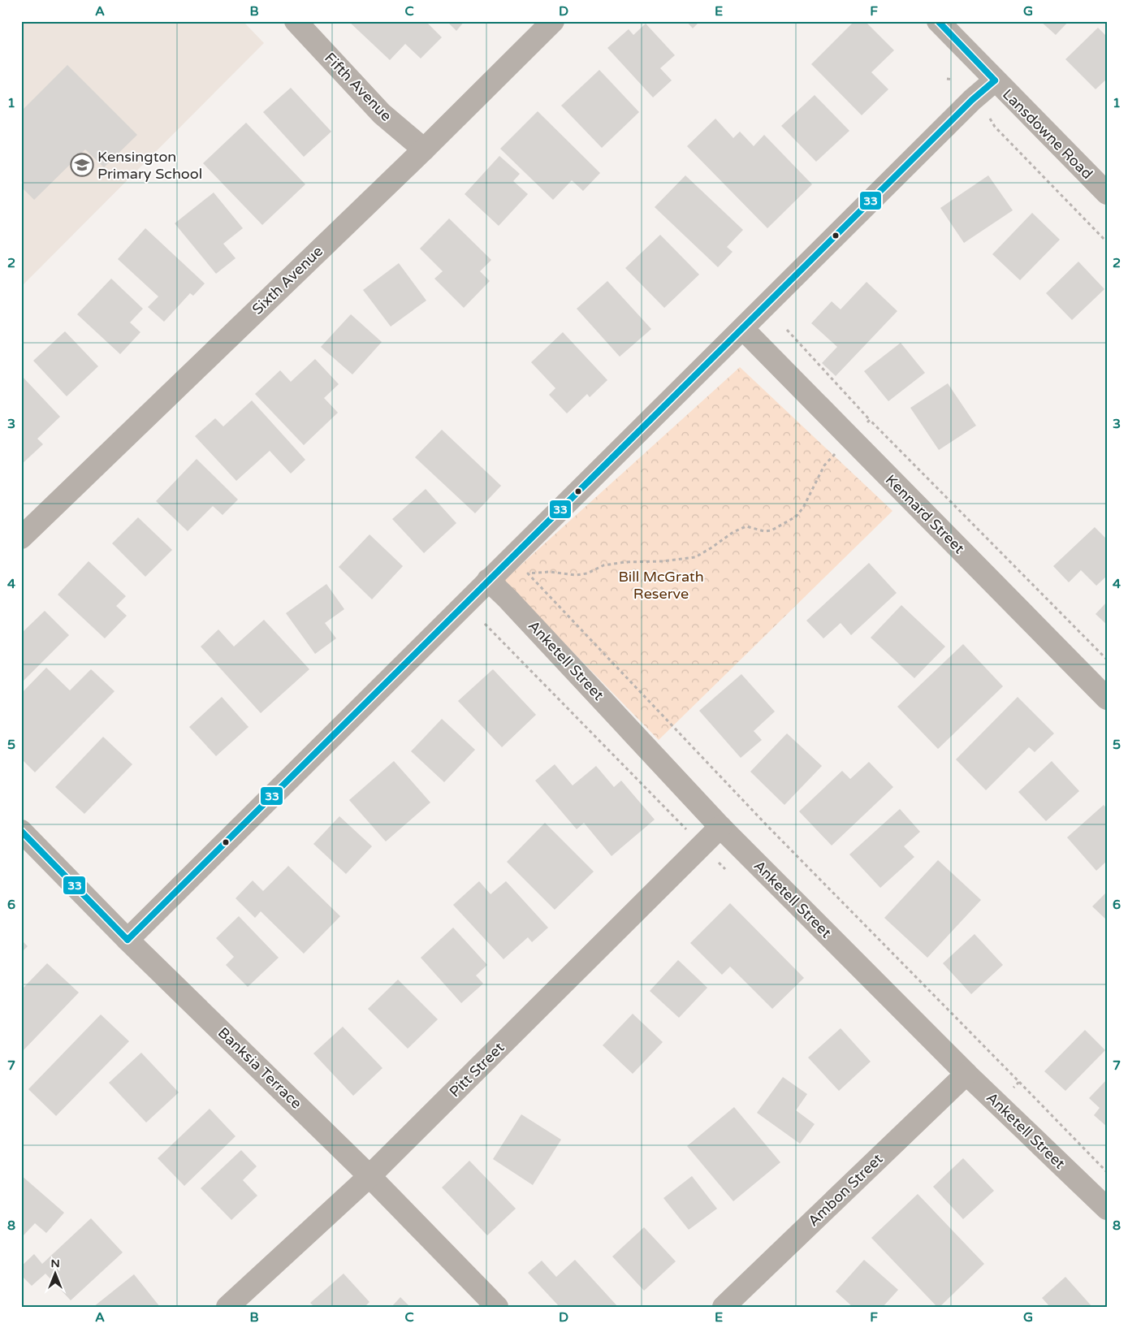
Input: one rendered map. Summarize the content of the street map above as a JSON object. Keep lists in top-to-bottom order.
{
  "streets": {
    "street": [
      "Fifth Avenue",
      "Lansdowne Road",
      "Sixth Avenue",
      "Kennard Street",
      "Anketell Street",
      "Banksia Terrace",
      "Pitt Street",
      "Ambon Street"
    ]
  },
  "crossings": [
    ["Fifth Avenue", "Sixth Avenue"],
    ["Anketell Street", "Pitt Street"],
    ["Anketell Street", "Ambon Street"],
    ["Banksia Terrace", "Pitt Street"]
  ],
  "parks": ["Bill McGrath Reserve"],
  "places": {
    "school or university": ["Kensington Primary School"]
  },
  "lines": ["transit line 33"],
  "north": "top",
  "grid": {
    "columns": [
      "A",
      "B",
      "C",
      "D",
      "E",
      "F",
      "G"
    ],
    "rows": [
      "1",
      "2",
      "3",
      "4",
      "5",
      "6",
      "7",
      "8"
    ]
  }
}
